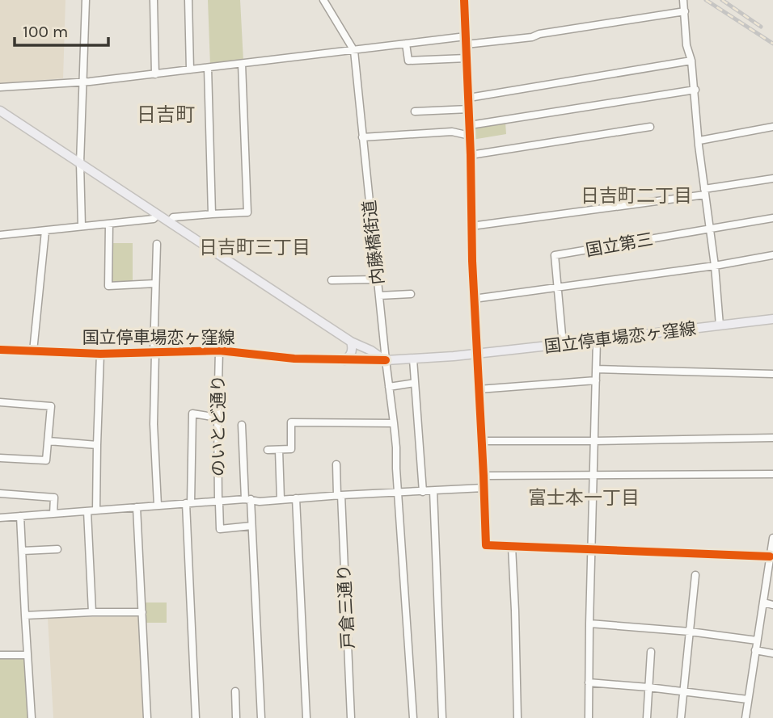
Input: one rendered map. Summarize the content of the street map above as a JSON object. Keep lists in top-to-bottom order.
{
  "streets": {
    "main road": ["国立停車場恋ヶ窪線"],
    "street": [
      "内藤橋街道",
      "国立第三",
      "のいとど通り",
      "戸倉三通り"
    ]
  },
  "crossings": [
    ["内藤橋街道", "国立停車場恋ヶ窪線"],
    ["国立第三", "国立停車場恋ヶ窪線"],
    ["国立停車場恋ヶ窪線", "のいとど通り"]
  ],
  "districts": [
    "日吉町",
    "日吉町二丁目",
    "日吉町三丁目",
    "富士本一丁目"
  ],
  "scale_bar": "100 m"
}
